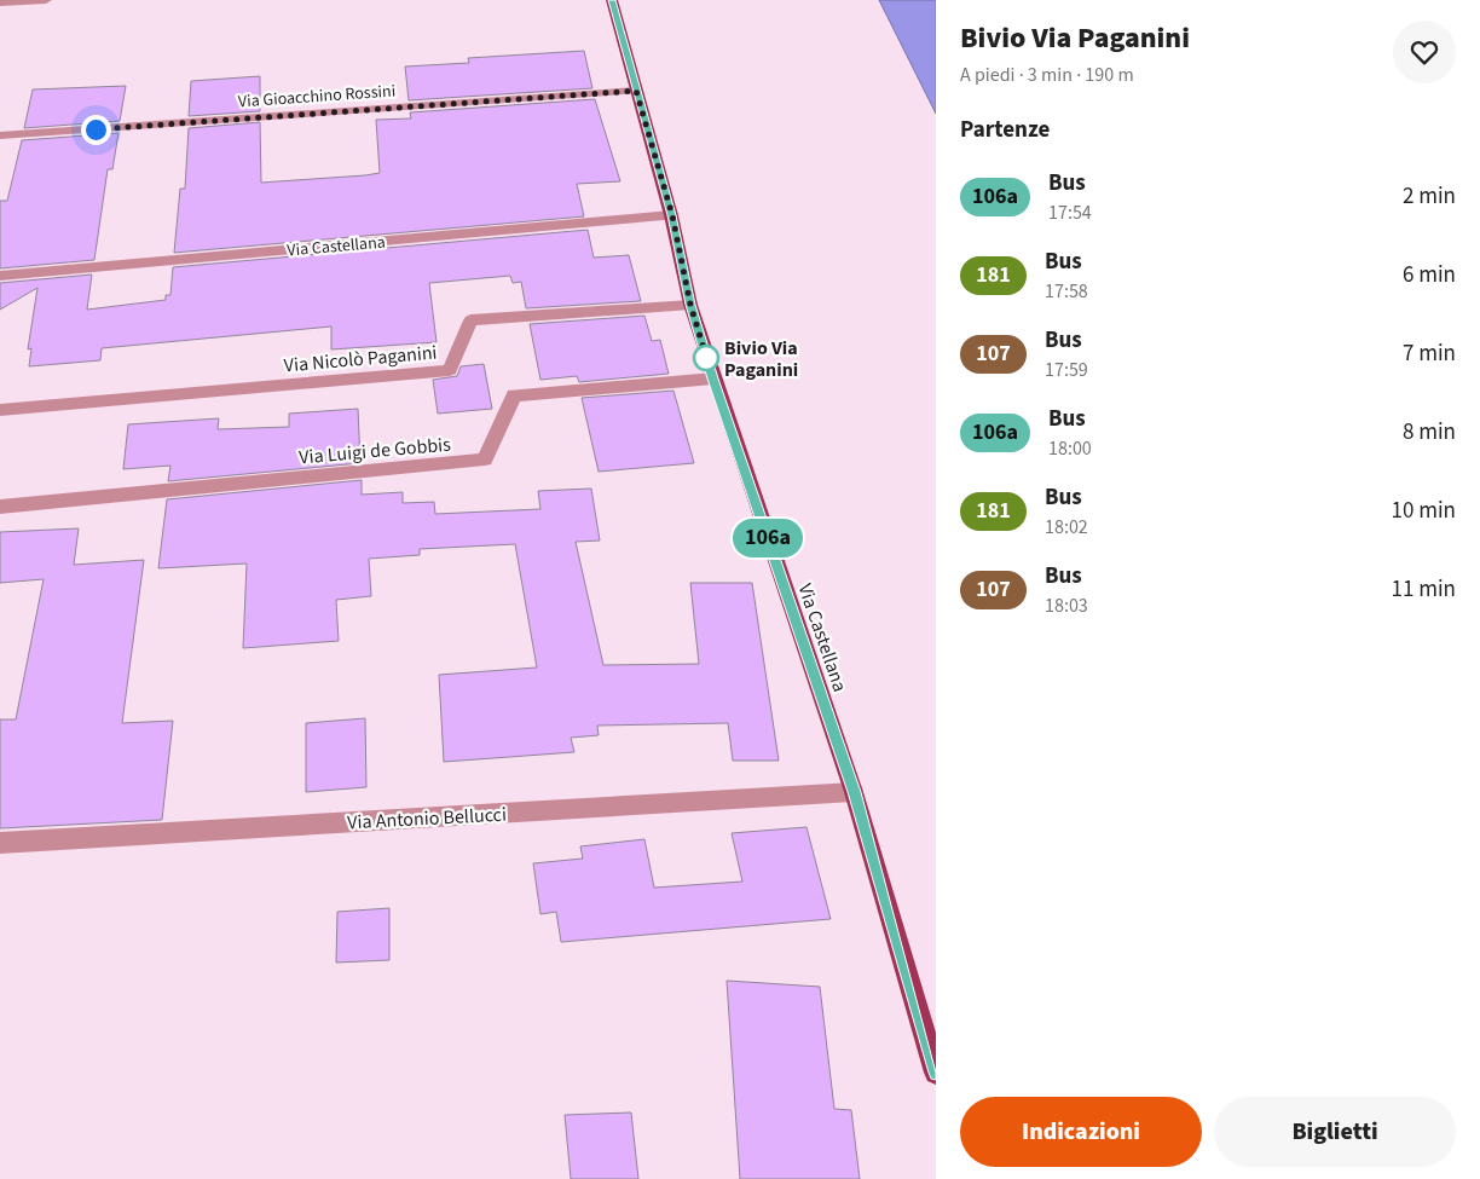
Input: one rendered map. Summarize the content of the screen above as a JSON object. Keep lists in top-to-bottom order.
{
  "streets": {
    "main road": ["Via Castellana"],
    "street": [
      "Via Gioacchino Rossini",
      "Via Nicolò Paganini",
      "Via Luigi de Gobbis",
      "Via Antonio Bellucci"
    ]
  },
  "crossings": [
    ["Via Gioacchino Rossini", "Via Castellana"],
    ["Via Castellana", "Via Nicolò Paganini"],
    ["Via Castellana", "Via Luigi de Gobbis"],
    ["Via Castellana", "Via Antonio Bellucci"]
  ],
  "places": ["Bivio Via Paganini"],
  "lines": ["bus line 106a"],
  "page": {
    "on_map": "106a",
    "heading": [
      ["Bivio Via Paganini", "A piedi · 3 min · 190 m"],
      "Partenze"
    ],
    "list": [
      {
        "mark": "106a",
        "name": "Bus",
        "note": "17:54",
        "value": "2 min"
      },
      {
        "mark": "181",
        "name": "Bus",
        "note": "17:58",
        "value": "6 min"
      },
      {
        "mark": "107",
        "name": "Bus",
        "note": "17:59",
        "value": "7 min"
      },
      {
        "mark": "106a",
        "name": "Bus",
        "note": "18:00",
        "value": "8 min"
      },
      {
        "mark": "181",
        "name": "Bus",
        "note": "18:02",
        "value": "10 min"
      },
      {
        "mark": "107",
        "name": "Bus",
        "note": "18:03",
        "value": "11 min"
      }
    ],
    "buttons": ["Indicazioni", "Biglietti"]
  }
}
